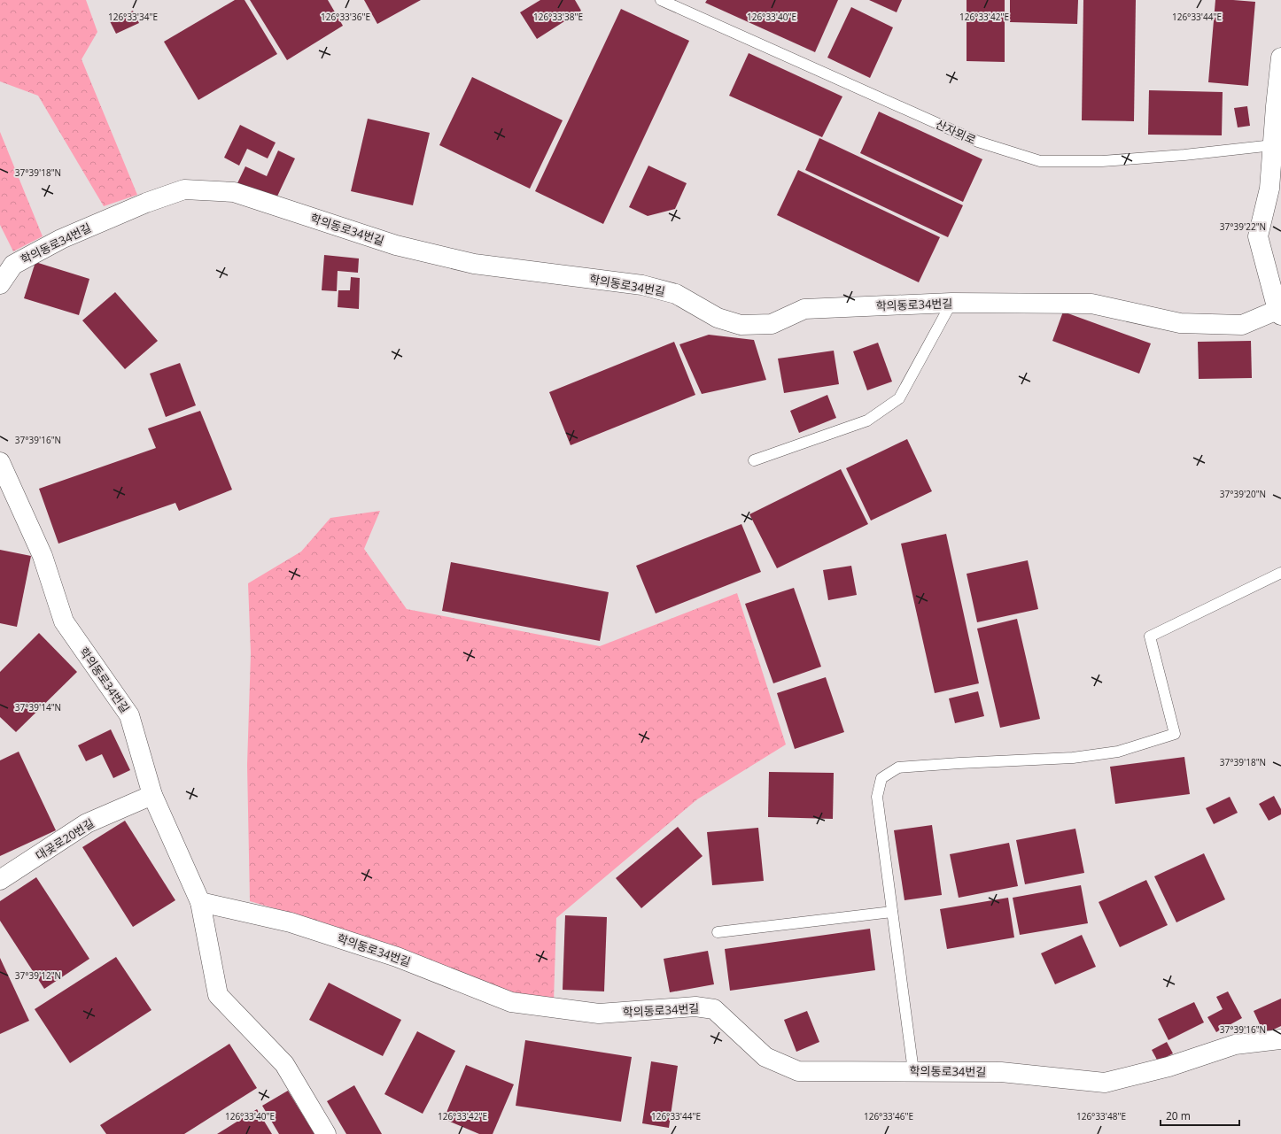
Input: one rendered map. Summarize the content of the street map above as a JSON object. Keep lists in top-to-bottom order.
{
  "streets": {
    "street": ["학의동로34번길", "대곶로20번길"],
    "lane": ["산자뫼로"]
  },
  "crossings": [
    ["학의동로34번길", "대곶로20번길"]
  ],
  "scale_bar": "20 m",
  "coordinates": [
    "126°33'34\"E",
    "126°33'36\"E",
    "126°33'38\"E",
    "126°33'40\"E",
    "126°33'42\"E",
    "126°33'44\"E",
    "37°39'18\"N",
    "37°39'22\"N",
    "37°39'16\"N",
    "37°39'20\"N",
    "37°39'14\"N",
    "37°39'12\"N",
    "126°33'46\"E",
    "126°33'48\"E"
  ]
}
